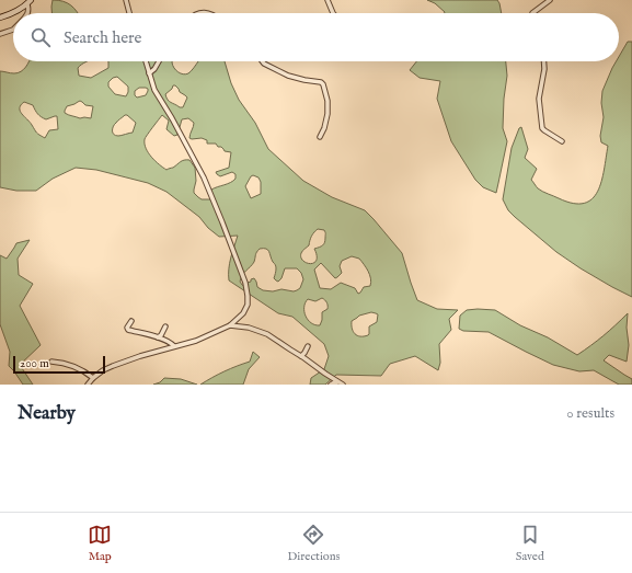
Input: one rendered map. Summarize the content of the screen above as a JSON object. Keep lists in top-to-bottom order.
{
  "scale_bar": "200 m",
  "page": {
    "search": "Search here",
    "scale": "200 m",
    "heading": ["Nearby", "0 results"],
    "nav": ["Map", "Directions", "Saved"]
  }
}
